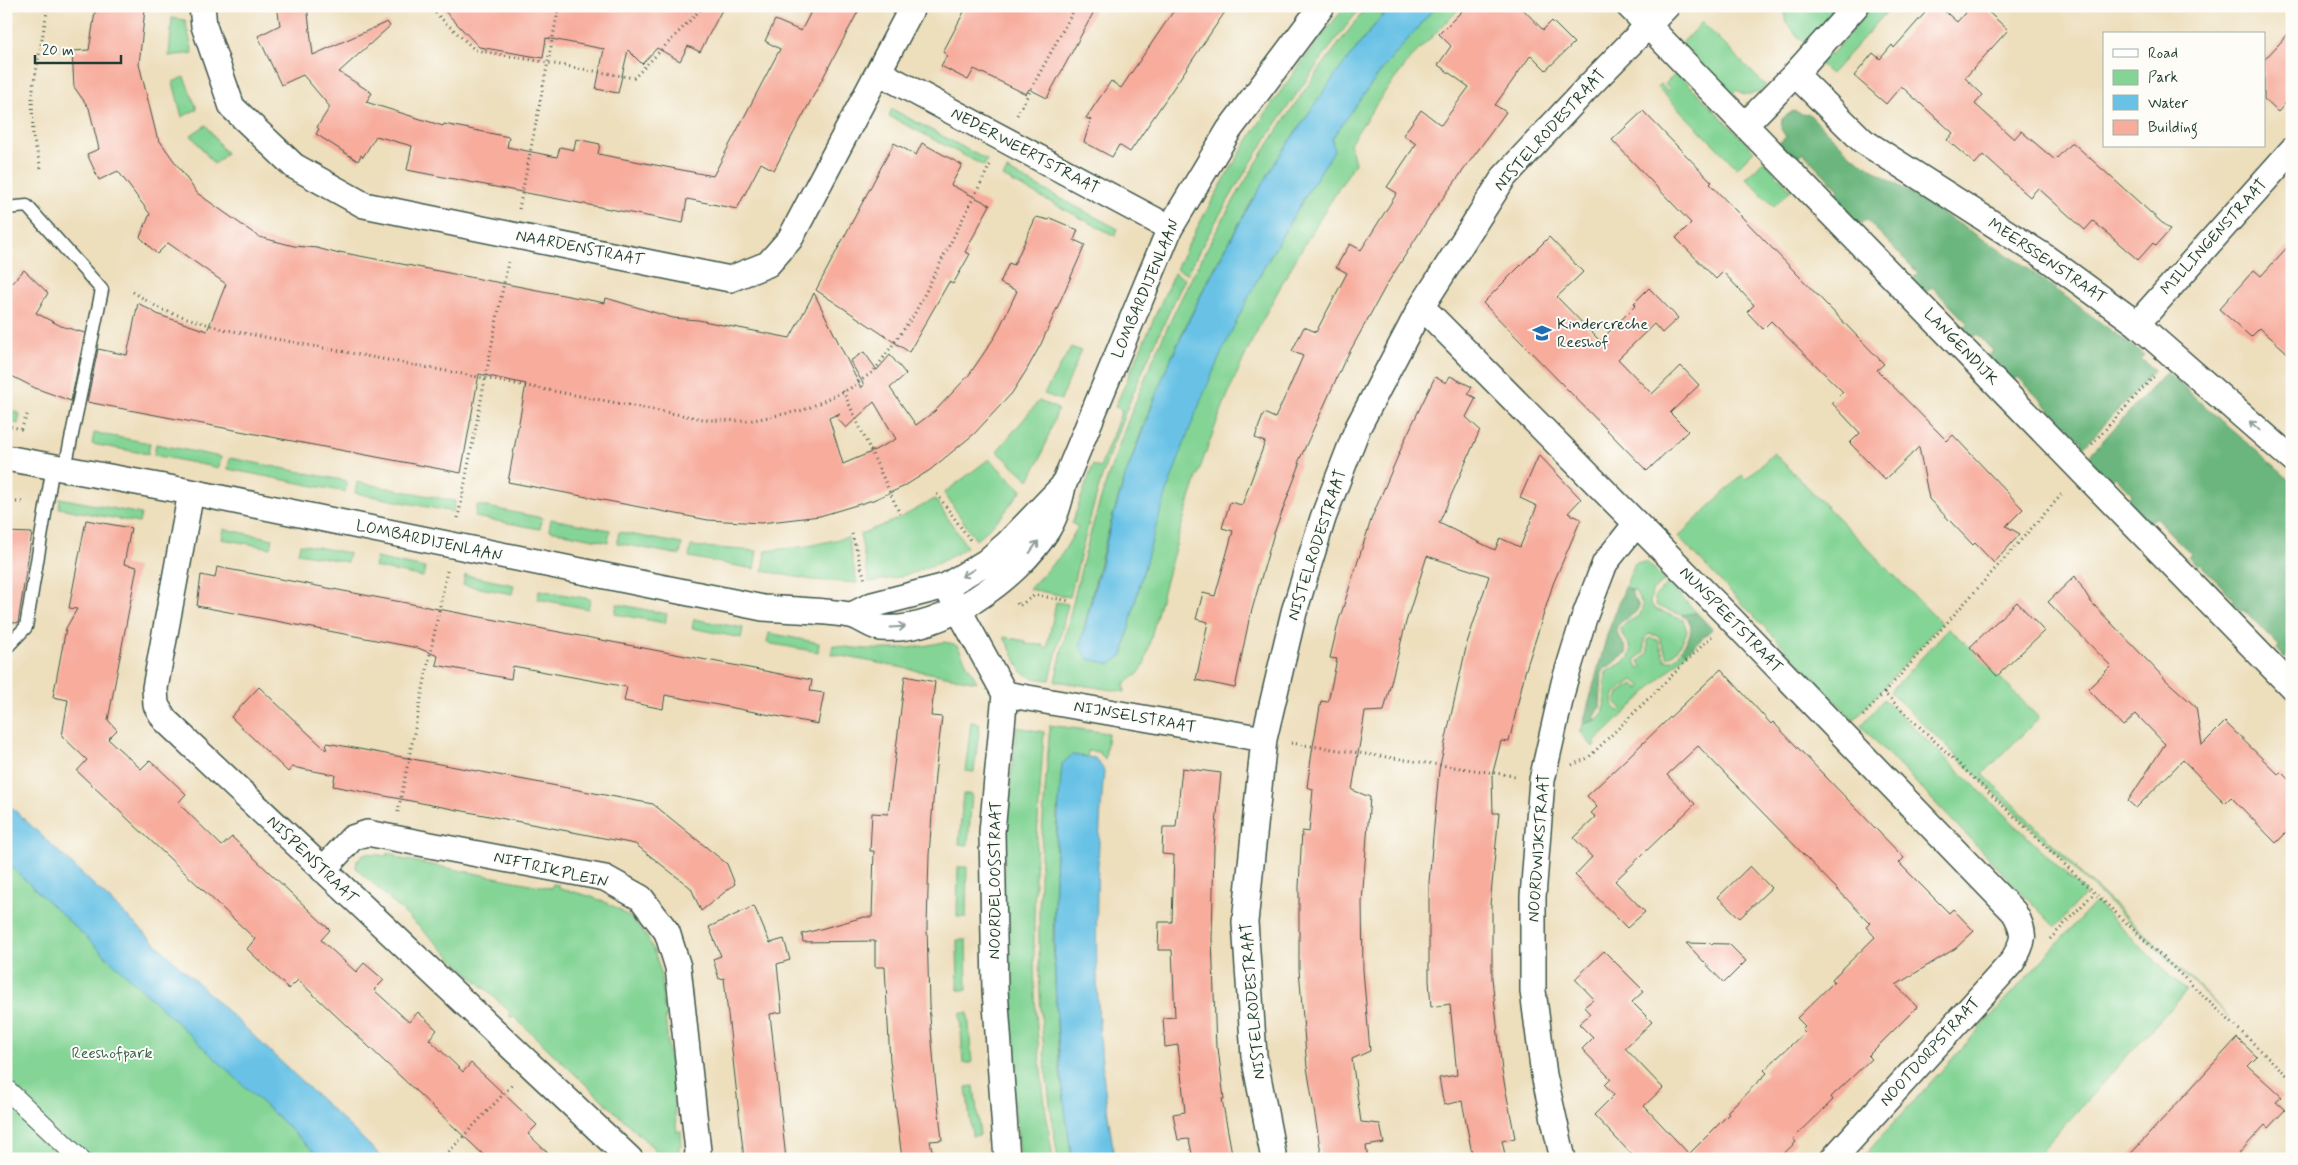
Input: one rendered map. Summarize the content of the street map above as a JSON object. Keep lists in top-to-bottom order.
{
  "streets": {
    "street": [
      "NISTELRODESTRAAT",
      "NEDERWEERTSTRAAT",
      "MILLINGENSTRAAT",
      "NAARDENSTRAAT",
      "MEERSSENSTRAAT",
      "LOMBARDIJENLAAN",
      "LANGENDIJK",
      "NUNSPEETSTRAAT",
      "NIJNSELSTRAAT",
      "NOORDWIJKSTRAAT",
      "NISPENSTRAAT",
      "NIFTRIKPLEIN",
      "NOORDELOOSSTRAAT",
      "NOOTDORPSTRAAT"
    ]
  },
  "crossings": [
    ["NISTELRODESTRAAT", "LANGENDIJK"],
    ["NISTELRODESTRAAT", "NUNSPEETSTRAAT"],
    ["NISTELRODESTRAAT", "NIJNSELSTRAAT"],
    ["NEDERWEERTSTRAAT", "NAARDENSTRAAT"],
    ["NEDERWEERTSTRAAT", "LOMBARDIJENLAAN"],
    ["MILLINGENSTRAAT", "MEERSSENSTRAAT"],
    ["LOMBARDIJENLAAN", "NISPENSTRAAT"],
    ["NUNSPEETSTRAAT", "NOORDWIJKSTRAAT"],
    ["NUNSPEETSTRAAT", "NOOTDORPSTRAAT"],
    ["NIJNSELSTRAAT", "NOORDELOOSSTRAAT"],
    ["NISPENSTRAAT", "NIFTRIKPLEIN"]
  ],
  "parks": ["Reeshofpark"],
  "places": {
    "school or university": ["Kindercreche Reeshof"]
  },
  "legend": [
    "Road",
    "Park",
    "Water",
    "Building"
  ],
  "scale_bar": "20 m"
}
